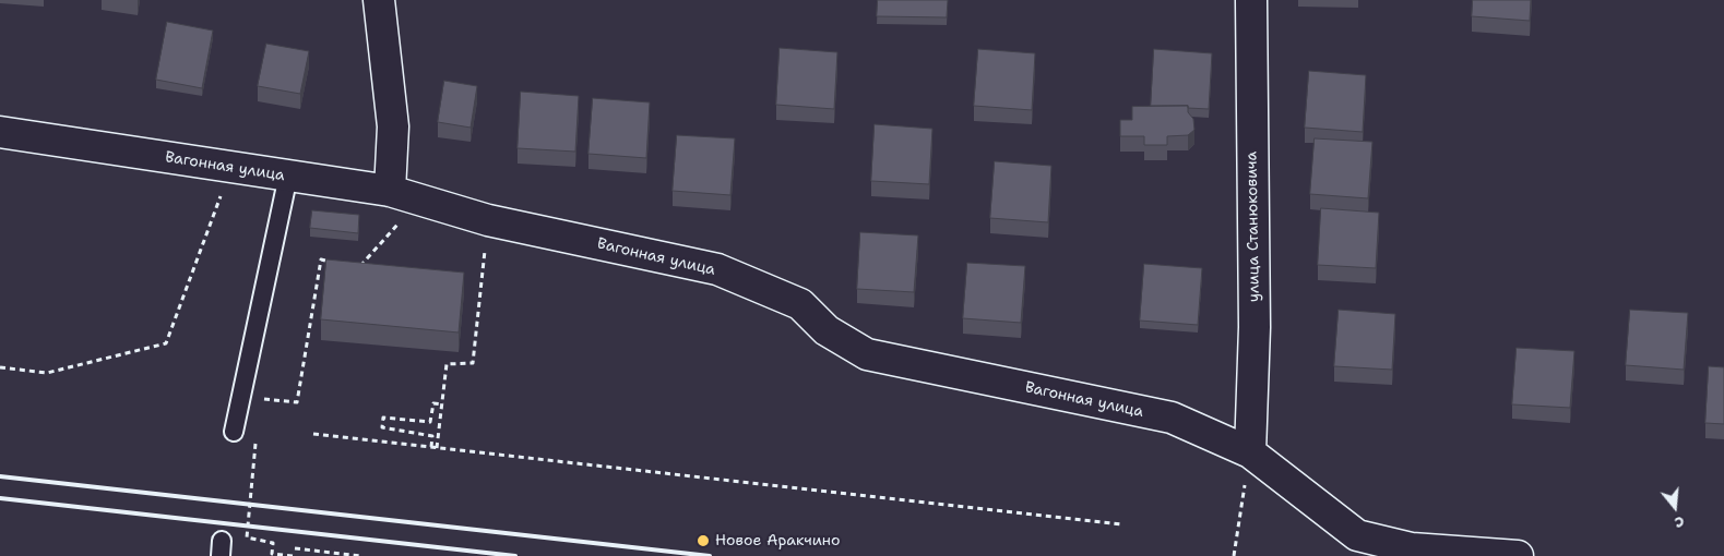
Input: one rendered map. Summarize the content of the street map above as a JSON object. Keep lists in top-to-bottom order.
{
  "streets": {
    "street": ["Вагонная улица", "улица Станюковича"]
  },
  "crossings": [
    ["Вагонная улица", "улица Станюковича"]
  ],
  "places": ["Новое Аракчино"],
  "north": "bottom"
}
